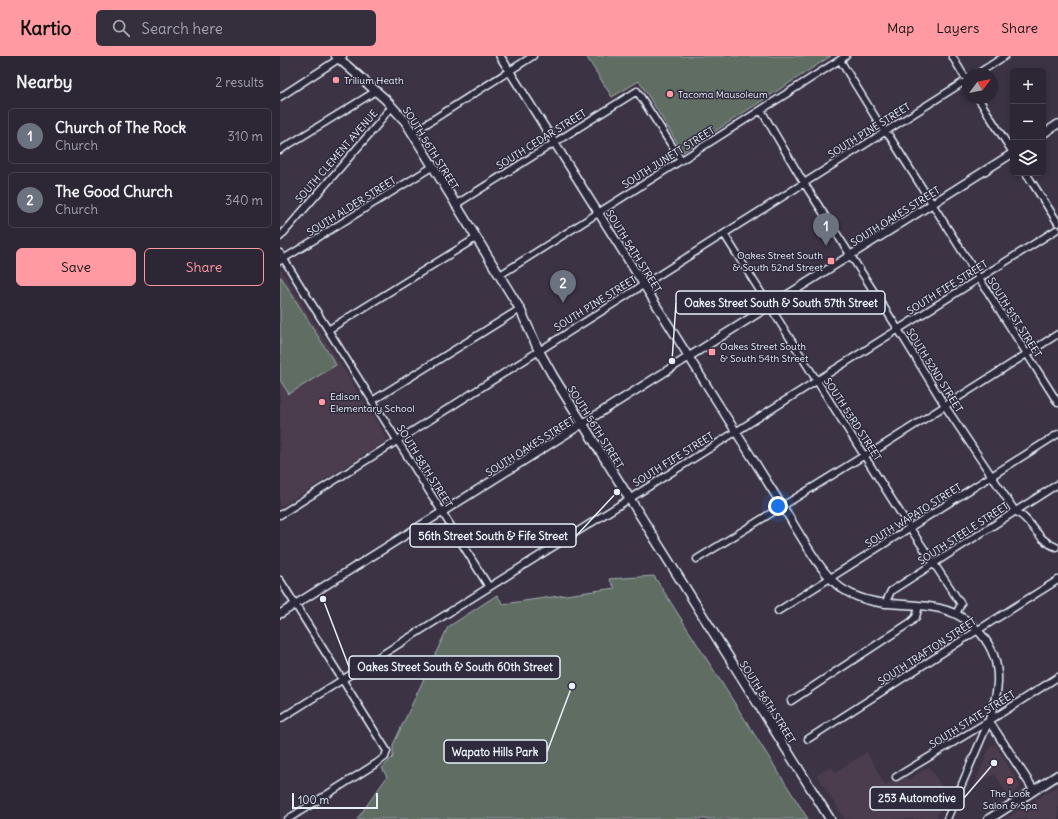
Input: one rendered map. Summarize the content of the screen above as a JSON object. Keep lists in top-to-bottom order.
{
  "streets": {
    "main road": ["SOUTH 56TH STREET"],
    "street": [
      "SOUTH PINE STREET",
      "SOUTH CEDAR STREET",
      "SOUTH CLEMENT AVENUE",
      "SOUTH JUNETT STREET",
      "SOUTH ALDER STREET",
      "SOUTH OAKES STREET",
      "SOUTH 54TH STREET",
      "SOUTH FIFE STREET",
      "SOUTH 51ST STREET",
      "SOUTH 52ND STREET",
      "SOUTH 53RD STREET",
      "SOUTH 58TH STREET",
      "SOUTH WAPATO STREET",
      "SOUTH STEELE STREET",
      "SOUTH TRAFTON STREET",
      "SOUTH STATE STREET"
    ]
  },
  "crossings": [
    ["SOUTH PINE STREET", "SOUTH 56TH STREET"],
    ["SOUTH PINE STREET", "SOUTH 54TH STREET"],
    ["SOUTH PINE STREET", "SOUTH 51ST STREET"],
    ["SOUTH PINE STREET", "SOUTH 52ND STREET"],
    ["SOUTH PINE STREET", "SOUTH 53RD STREET"],
    ["SOUTH PINE STREET", "SOUTH 58TH STREET"],
    ["SOUTH CEDAR STREET", "SOUTH 56TH STREET"],
    ["SOUTH CEDAR STREET", "SOUTH JUNETT STREET"],
    ["SOUTH CEDAR STREET", "SOUTH 54TH STREET"],
    ["SOUTH 56TH STREET", "SOUTH CLEMENT AVENUE"],
    ["SOUTH 56TH STREET", "SOUTH JUNETT STREET"],
    ["SOUTH 56TH STREET", "SOUTH ALDER STREET"],
    ["SOUTH 56TH STREET", "SOUTH OAKES STREET"],
    ["SOUTH 56TH STREET", "SOUTH FIFE STREET"],
    ["SOUTH JUNETT STREET", "SOUTH 54TH STREET"],
    ["SOUTH JUNETT STREET", "SOUTH 51ST STREET"],
    ["SOUTH JUNETT STREET", "SOUTH 52ND STREET"],
    ["SOUTH ALDER STREET", "SOUTH 58TH STREET"],
    ["SOUTH OAKES STREET", "SOUTH 54TH STREET"],
    ["SOUTH OAKES STREET", "SOUTH 51ST STREET"],
    ["SOUTH OAKES STREET", "SOUTH 52ND STREET"],
    ["SOUTH OAKES STREET", "SOUTH 53RD STREET"],
    ["SOUTH OAKES STREET", "SOUTH 58TH STREET"],
    ["SOUTH 54TH STREET", "SOUTH FIFE STREET"],
    ["SOUTH 54TH STREET", "SOUTH 53RD STREET"],
    ["SOUTH 54TH STREET", "SOUTH WAPATO STREET"],
    ["SOUTH 54TH STREET", "SOUTH STEELE STREET"],
    ["SOUTH 54TH STREET", "SOUTH TRAFTON STREET"],
    ["SOUTH 54TH STREET", "SOUTH STATE STREET"],
    ["SOUTH FIFE STREET", "SOUTH 51ST STREET"],
    ["SOUTH FIFE STREET", "SOUTH 52ND STREET"],
    ["SOUTH FIFE STREET", "SOUTH 53RD STREET"],
    ["SOUTH FIFE STREET", "SOUTH 58TH STREET"],
    ["SOUTH 52ND STREET", "SOUTH WAPATO STREET"],
    ["SOUTH 52ND STREET", "SOUTH STEELE STREET"],
    ["SOUTH 53RD STREET", "SOUTH WAPATO STREET"],
    ["SOUTH 53RD STREET", "SOUTH STEELE STREET"]
  ],
  "places": {
    "other": [
      "Trilium Heath",
      "Tacoma Mausoleum",
      "Oakes Street South & South 57th Street",
      "Edison Elementary School",
      "56th Street South & Fife Street",
      "Oakes Street South & South 60th Street",
      "Wapato Hills Park",
      "253 Automotive",
      "The Look Salon & Spa"
    ],
    "transit": ["Oakes Street South & South 52nd Street", "Oakes Street South & South 54th Street"]
  },
  "scale_bar": "100 m",
  "north": "top right",
  "page": {
    "header": "Kartio",
    "search": "Search here",
    "nav": ["Map", "Layers", "Share"],
    "heading": ["Nearby", "2 results"],
    "map_buttons": ["+", "−"],
    "list": [
      {
        "mark": "1",
        "name": "Church of The Rock",
        "note": "Church",
        "value": "310 m"
      },
      {
        "mark": "2",
        "name": "The Good Church",
        "note": "Church",
        "value": "340 m"
      }
    ],
    "pins": ["1", "2"],
    "buttons": ["Save", "Share"],
    "scale": "100 m"
  }
}
